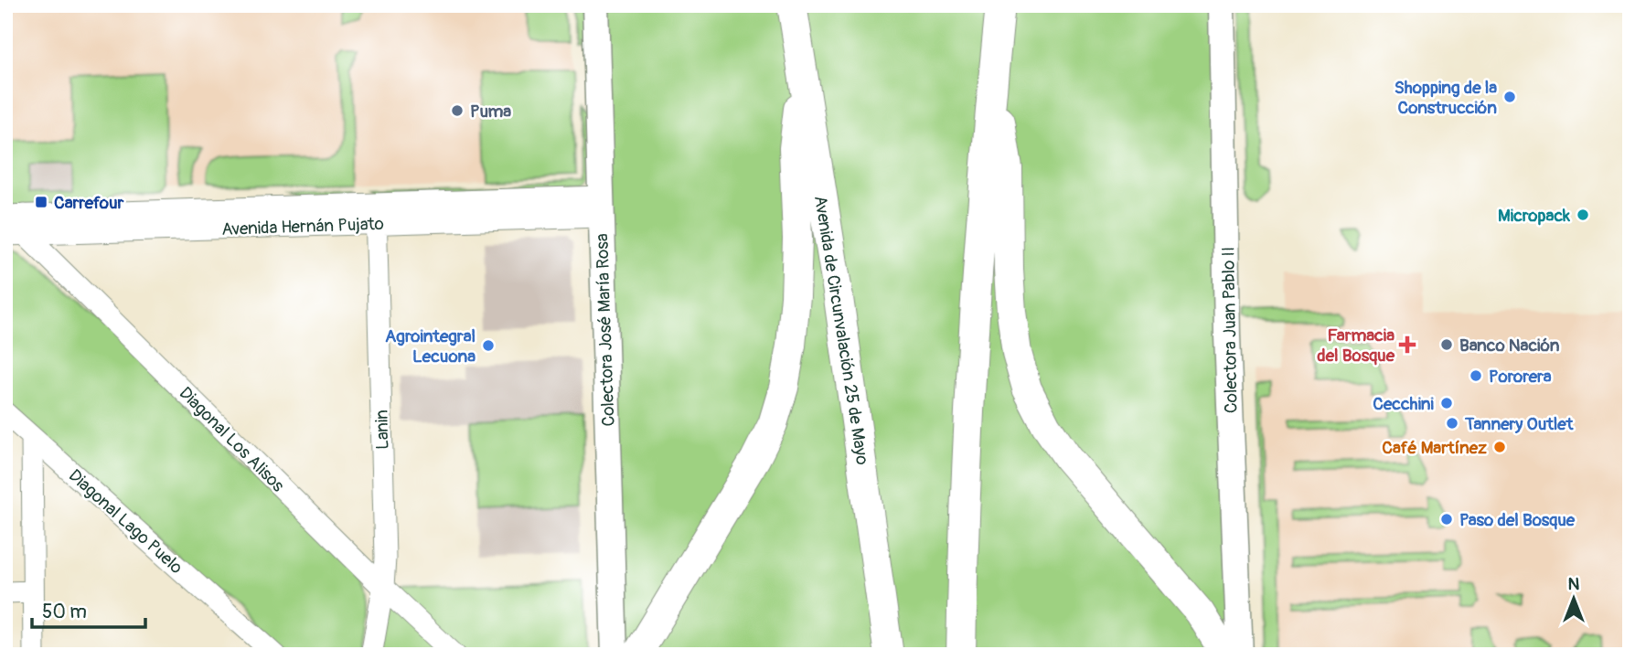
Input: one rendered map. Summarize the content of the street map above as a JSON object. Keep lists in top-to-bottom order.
{
  "streets": {
    "highway": ["Avenida de Circunvalación 25 de Mayo"],
    "main road": ["Colectora José María Rosa", "Colectora Juan Pablo II"],
    "street": [
      "Avenida Hernán Pujato",
      "Lanin",
      "Diagonal Los Alisos",
      "Diagonal Lago Puelo"
    ]
  },
  "crossings": [
    ["Avenida Hernán Pujato", "Colectora José María Rosa"],
    ["Avenida Hernán Pujato", "Lanin"],
    ["Avenida Hernán Pujato", "Diagonal Los Alisos"],
    ["Lanin", "Diagonal Los Alisos"]
  ],
  "places": {
    "other": [
      "Shopping de la Construcción",
      "Puma",
      "Micropack",
      "Banco Nación",
      "Agrointegral Lecuona",
      "Pororera",
      "Cecchini",
      "Tannery Outlet",
      "Café Martínez",
      "Paso del Bosque"
    ],
    "transit": ["Carrefour"],
    "health": ["Farmacia del Bosque"]
  },
  "scale_bar": "50 m",
  "north": "top"
}
